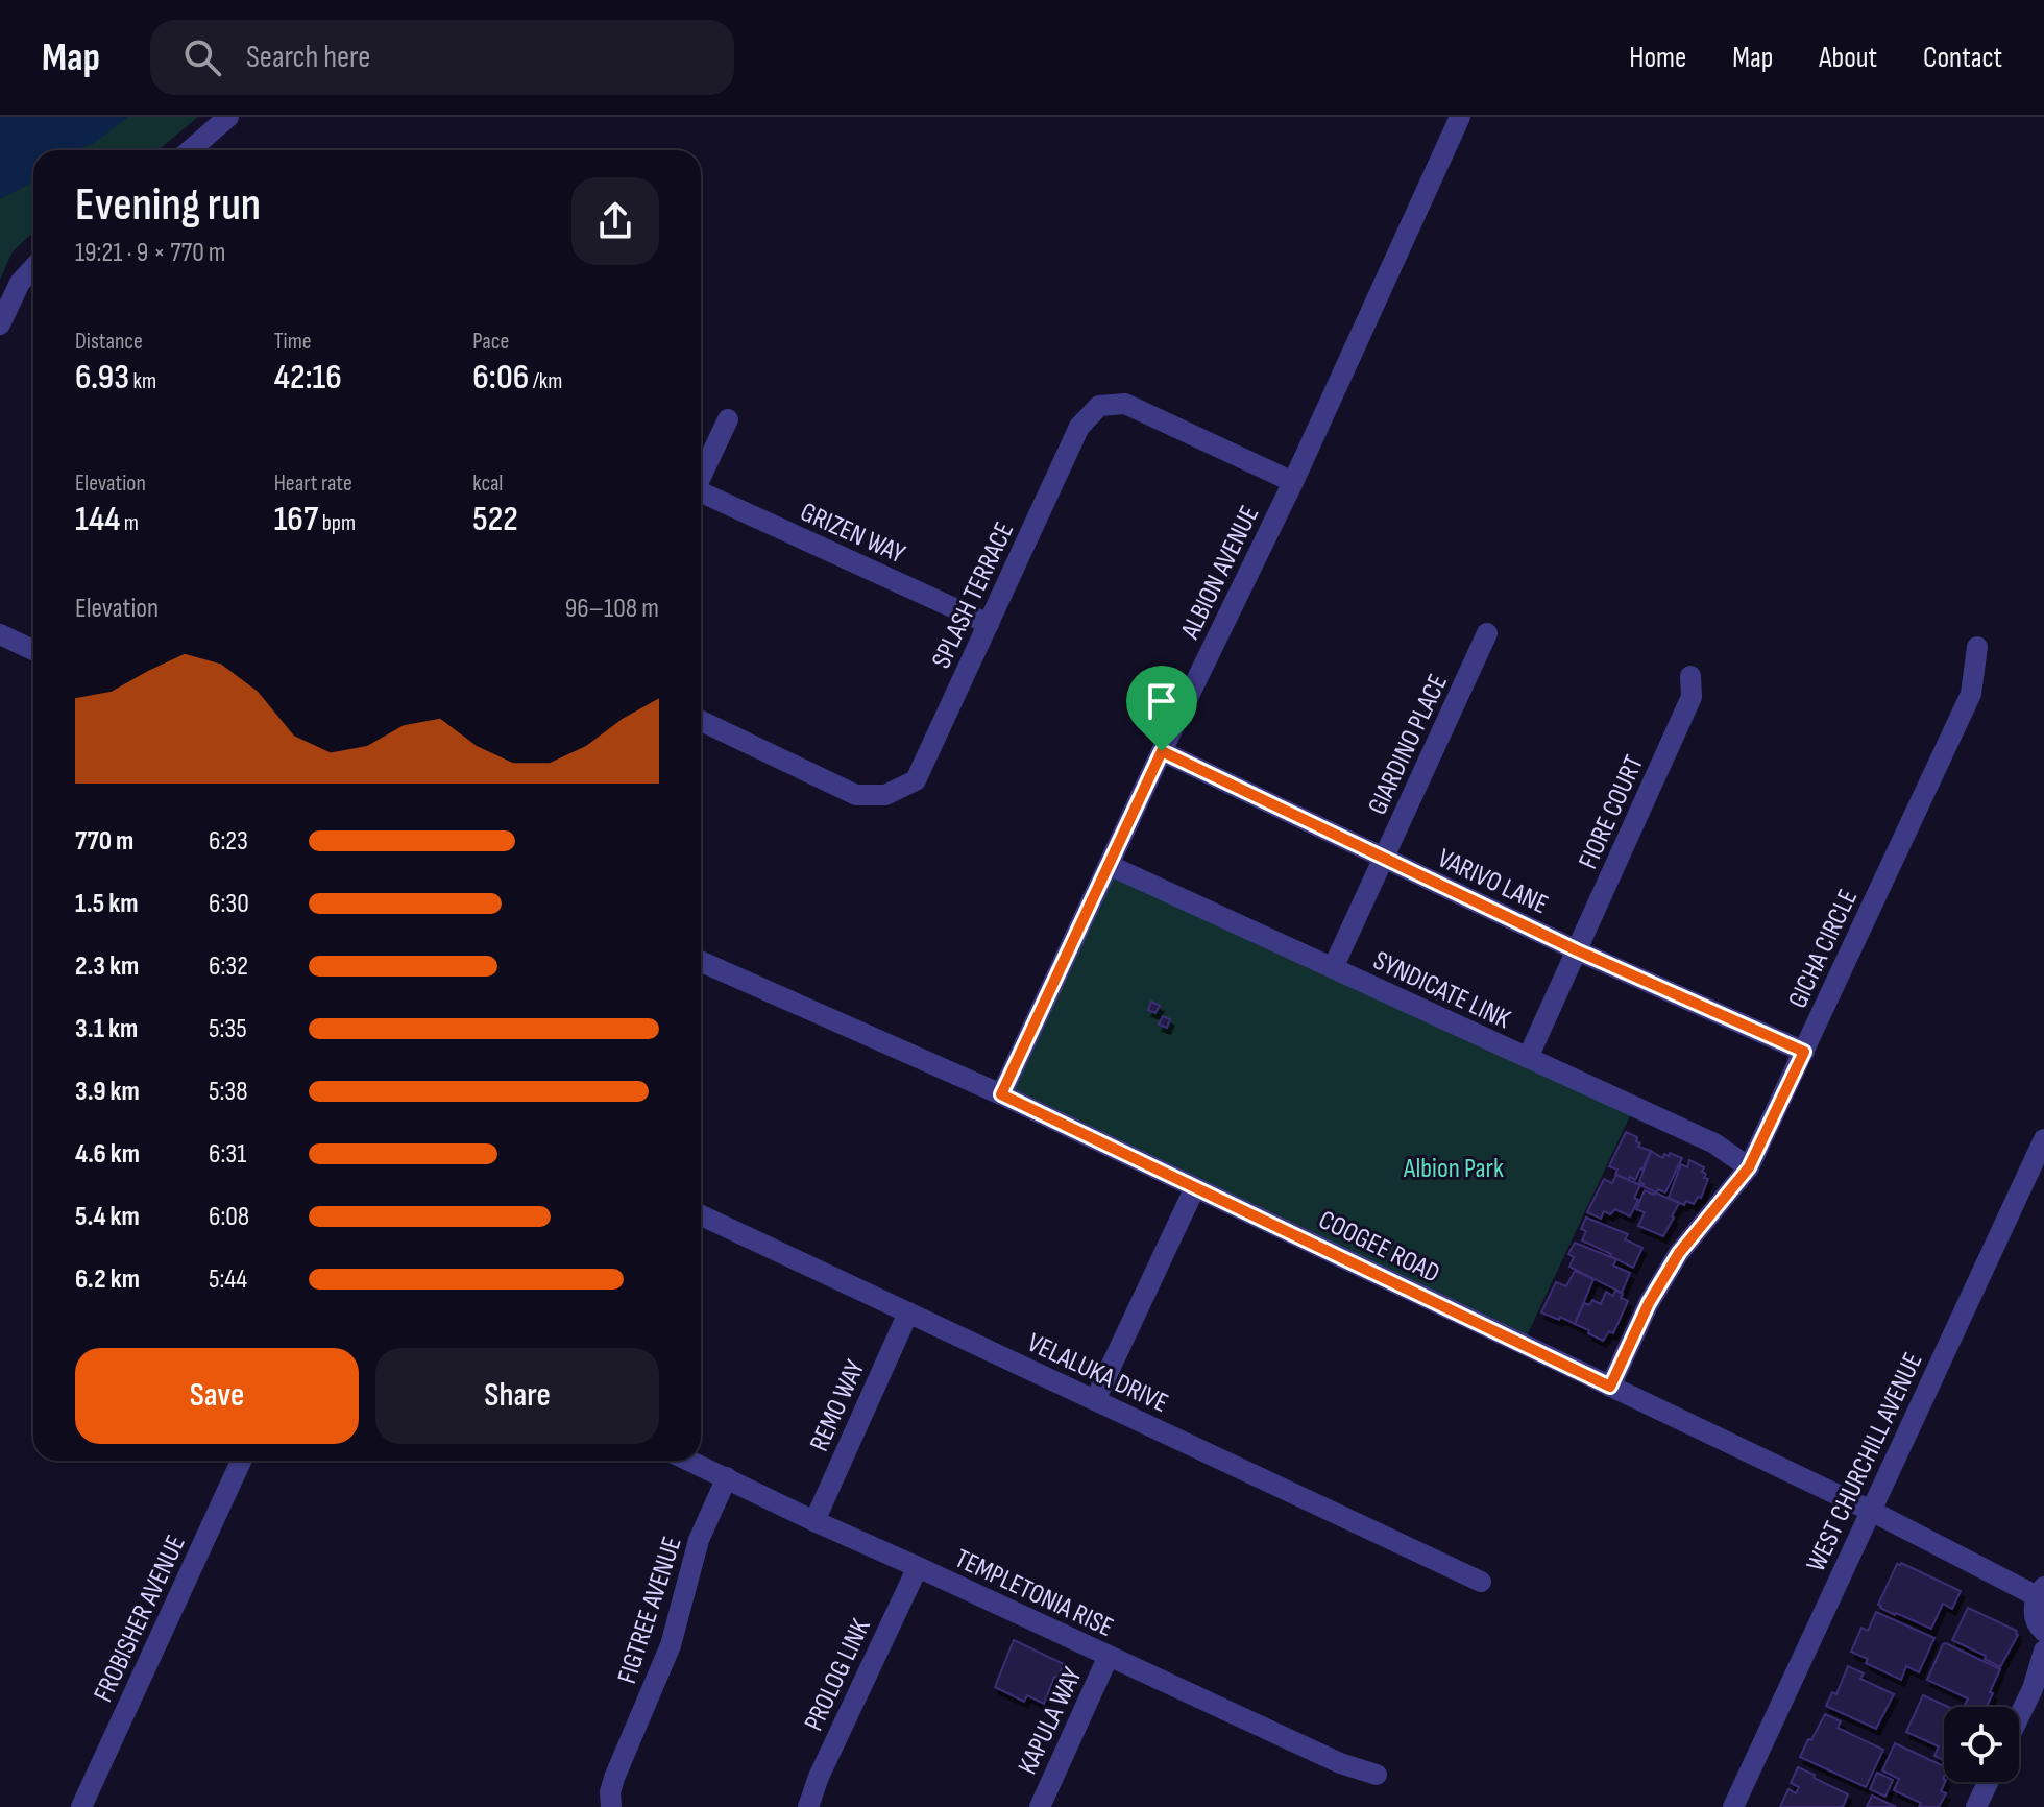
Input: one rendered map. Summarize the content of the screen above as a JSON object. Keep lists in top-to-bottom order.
{
  "streets": {
    "street": [
      "GRIZEN WAY",
      "ALBION AVENUE",
      "SPLASH TERRACE",
      "GIARDINO PLACE",
      "FIORE COURT",
      "VARIVO LANE",
      "GICHA CIRCLE",
      "SYNDICATE LINK",
      "COOGEE ROAD",
      "VELALUKA DRIVE",
      "REMO WAY",
      "WEST CHURCHILL AVENUE",
      "TEMPLETONIA RISE",
      "FIGTREE AVENUE",
      "FROBISHER AVENUE",
      "PROLOG LINK",
      "KAPULA WAY"
    ]
  },
  "crossings": [
    ["GRIZEN WAY", "SPLASH TERRACE"],
    ["ALBION AVENUE", "SPLASH TERRACE"],
    ["ALBION AVENUE", "VARIVO LANE"],
    ["ALBION AVENUE", "SYNDICATE LINK"],
    ["ALBION AVENUE", "COOGEE ROAD"],
    ["GIARDINO PLACE", "VARIVO LANE"],
    ["GIARDINO PLACE", "SYNDICATE LINK"],
    ["FIORE COURT", "VARIVO LANE"],
    ["FIORE COURT", "SYNDICATE LINK"],
    ["VARIVO LANE", "GICHA CIRCLE"],
    ["GICHA CIRCLE", "SYNDICATE LINK"],
    ["GICHA CIRCLE", "COOGEE ROAD"],
    ["COOGEE ROAD", "WEST CHURCHILL AVENUE"],
    ["VELALUKA DRIVE", "REMO WAY"],
    ["REMO WAY", "TEMPLETONIA RISE"],
    ["TEMPLETONIA RISE", "FIGTREE AVENUE"],
    ["TEMPLETONIA RISE", "PROLOG LINK"],
    ["TEMPLETONIA RISE", "KAPULA WAY"]
  ],
  "parks": ["Albion Park"],
  "page": {
    "header": "Map",
    "search": "Search here",
    "nav": [
      "Home",
      "Map",
      "About",
      "Contact"
    ],
    "heading": ["Evening run", "19:21 · 9 × 770 m"],
    "stats": [
      ["Distance", "6.93 km"],
      ["Time", "42:16"],
      ["Pace", "6:06 /km"],
      ["Elevation", "144 m"],
      ["Heart rate", "167 bpm"],
      ["kcal", "522"]
    ],
    "chart": ["Elevation", "96–108 m"],
    "list": [
      {
        "name": "770 m",
        "note": "6:23"
      },
      {
        "name": "1.5 km",
        "note": "6:30"
      },
      {
        "name": "2.3 km",
        "note": "6:32"
      },
      {
        "name": "3.1 km",
        "note": "5:35"
      },
      {
        "name": "3.9 km",
        "note": "5:38"
      },
      {
        "name": "4.6 km",
        "note": "6:31"
      },
      {
        "name": "5.4 km",
        "note": "6:08"
      },
      {
        "name": "6.2 km",
        "note": "5:44"
      }
    ],
    "buttons": ["Save", "Share"]
  }
}
